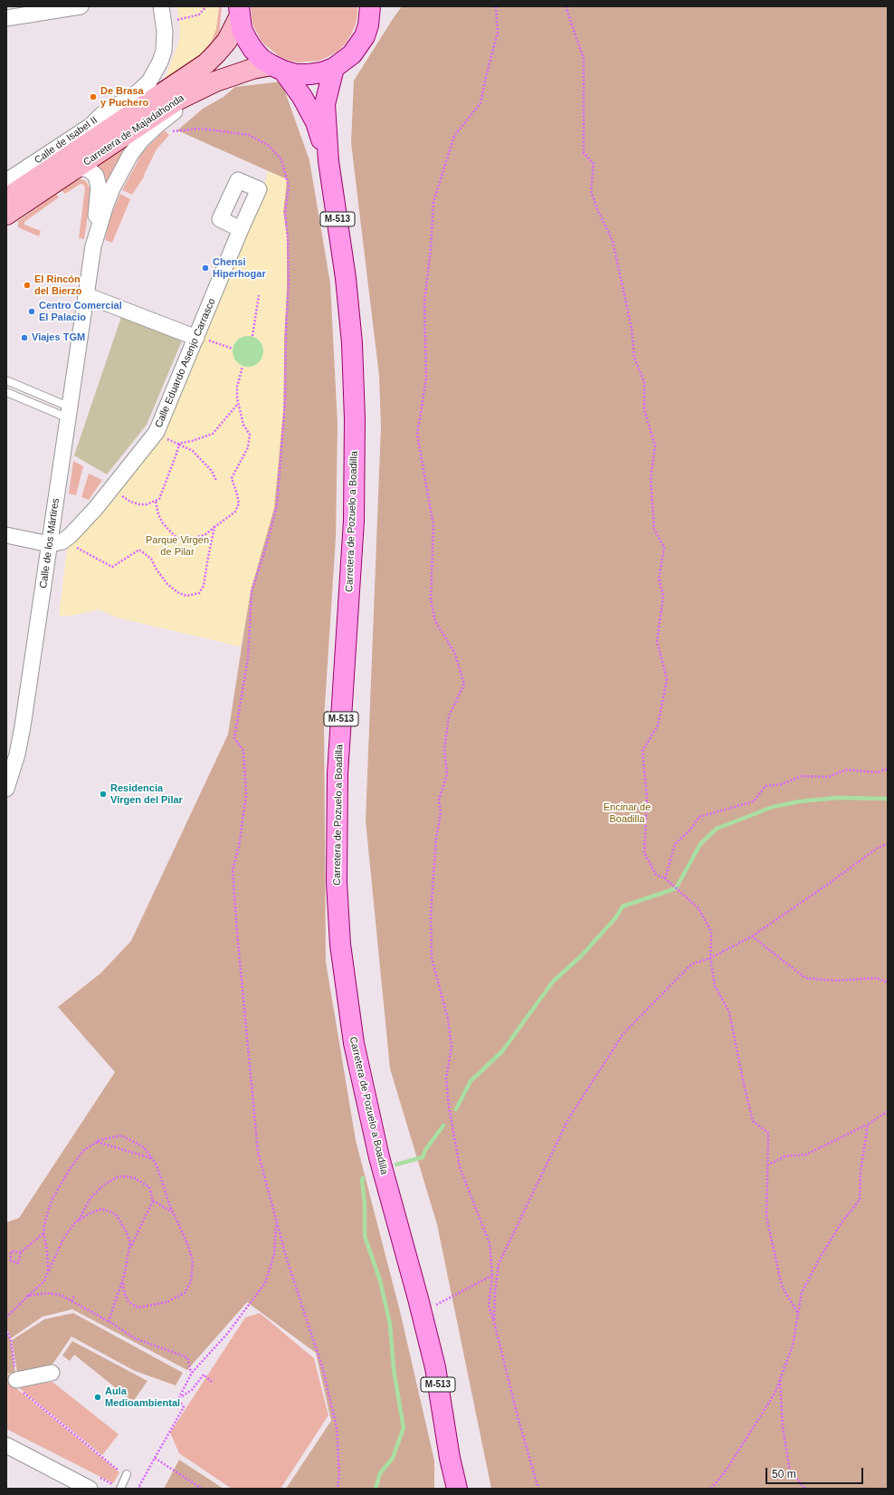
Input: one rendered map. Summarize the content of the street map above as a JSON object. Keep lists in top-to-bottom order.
{
  "streets": {
    "main road": ["M-513", "Carretera de Pozuelo a Boadilla"],
    "street": [
      "Carretera de Majadahonda",
      "Calle de Isabel II",
      "Calle Eduardo Asenjo Carrasco",
      "Calle de los Mártires"
    ]
  },
  "crossings": [
    ["Carretera de Majadahonda", "M-513"],
    ["Carretera de Majadahonda", "Carretera de Pozuelo a Boadilla"],
    ["Carretera de Majadahonda", "Calle de los Mártires"],
    ["M-513", "Carretera de Pozuelo a Boadilla"],
    ["Calle Eduardo Asenjo Carrasco", "Calle de los Mártires"]
  ],
  "parks": ["Parque Virgen de Pilar", "Encinar de Boadilla"],
  "places": [
    "De Brasa y Puchero",
    "Chensi Hiperhogar",
    "El Rincón del Bierzo",
    "Centro Comercial El Palacio",
    "Viajes TGM",
    "Residencia Virgen del Pilar",
    "Aula Medioambiental"
  ],
  "scale_bar": "50 m"
}
